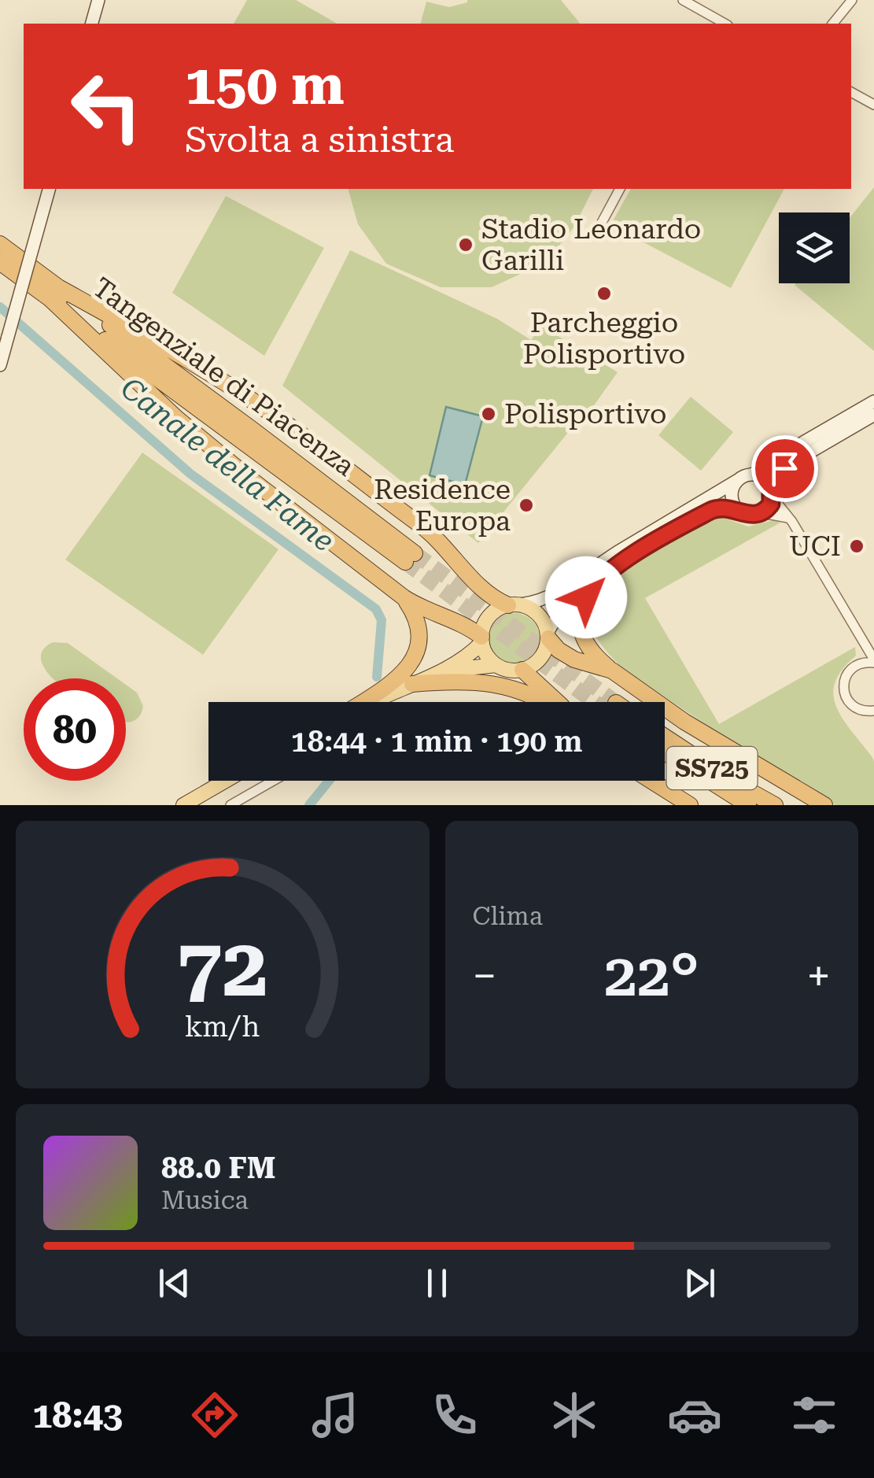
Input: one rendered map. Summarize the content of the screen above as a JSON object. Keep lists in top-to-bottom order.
{
  "streets": {
    "highway": ["Tangenziale di Piacenza", "SS725"]
  },
  "water": ["Canale della Fame"],
  "places": [
    "Stadio Leonardo Garilli",
    "Parcheggio Polisportivo",
    "Polisportivo",
    "Residence Europa",
    "UCI"
  ],
  "page": {
    "turn": ["150 m", "Svolta a sinistra"],
    "limit": "80",
    "trip": "18:44 · 1 min · 190 m",
    "tile": "Clima",
    "heat": ["−", "22°", "+"],
    "song": ["88.0 FM", "Musica"],
    "tabs": "18:43",
    "gauge": ["72", "km/h"]
  }
}
